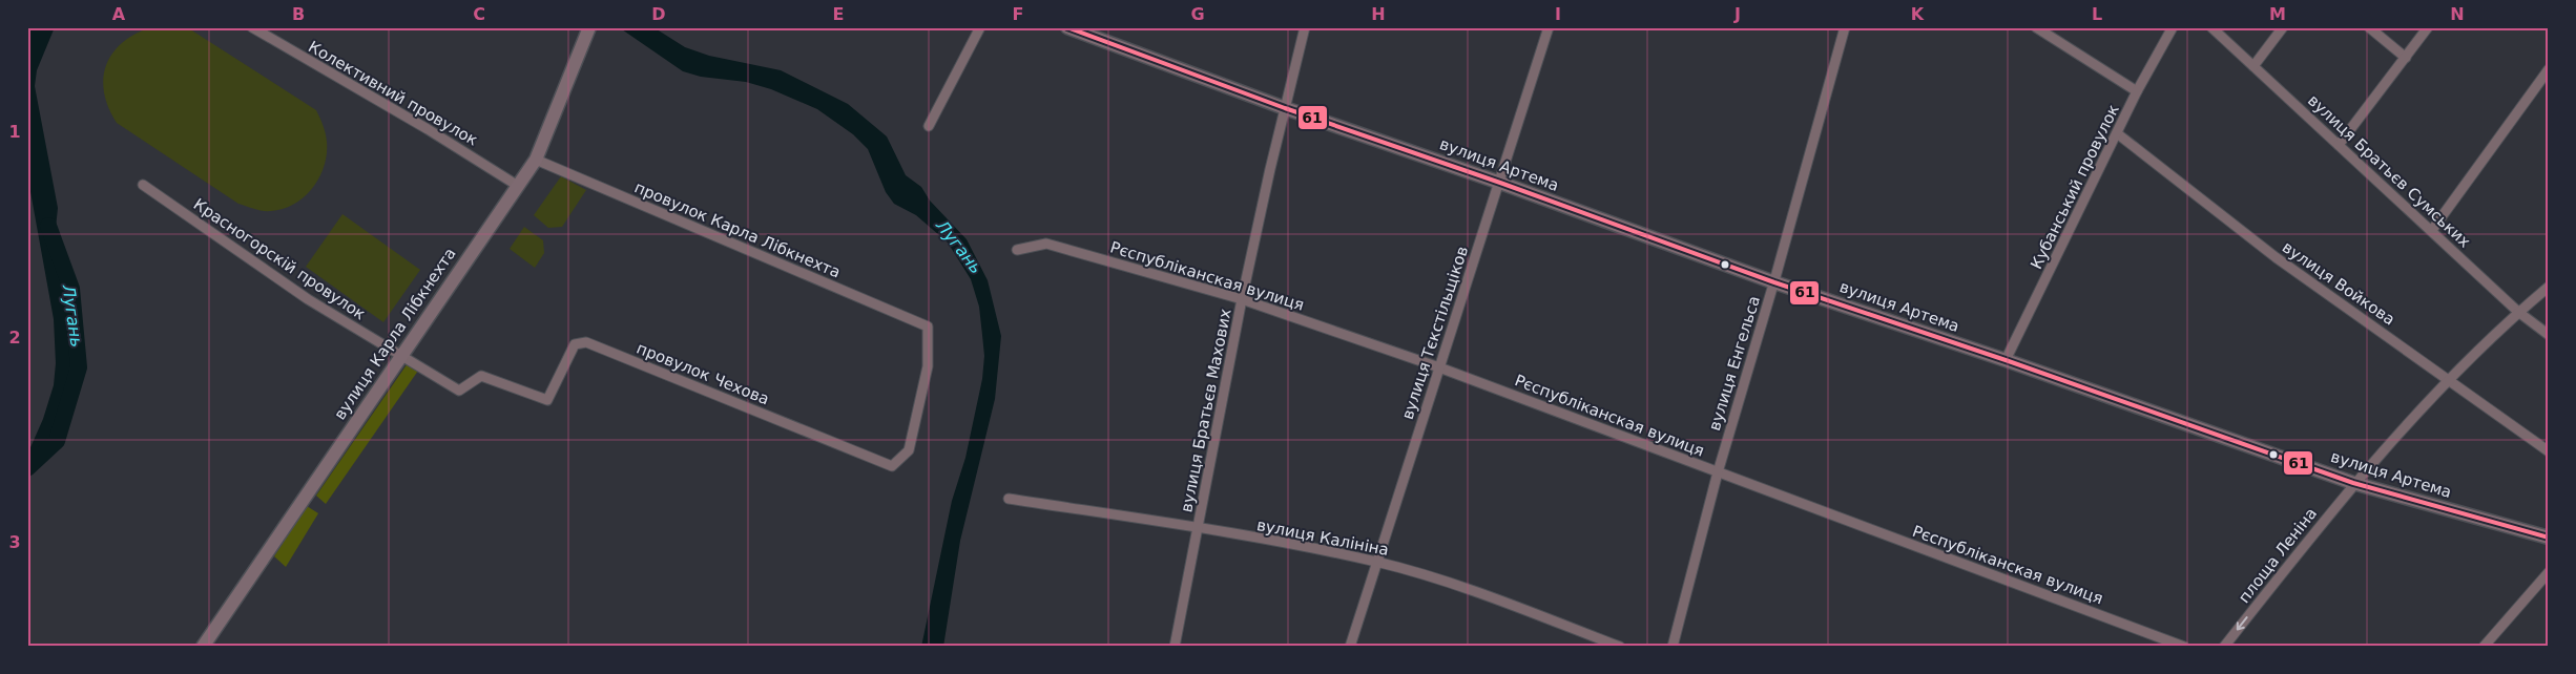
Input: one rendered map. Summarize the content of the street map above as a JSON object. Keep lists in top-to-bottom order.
{
  "streets": {
    "street": [
      "Колективний провулок",
      "вулиця Артема",
      "вулиця Братьєв Сумських",
      "Кубанський провулок",
      "провулок Карла Лібкнехта",
      "Красногорскій провулок",
      "Рєспубліканская вулиця",
      "вулиця Войкова",
      "вулиця Тєкстільщіков",
      "вулиця Карла Лібкнехта",
      "вулиця Енгельса",
      "провулок Чехова",
      "вулиця Братьєв Махових",
      "вулиця Калініна",
      "площа Леніна"
    ]
  },
  "crossings": [
    ["Колективний провулок", "вулиця Карла Лібкнехта"],
    ["вулиця Артема", "Кубанський провулок"],
    ["вулиця Артема", "вулиця Тєкстільщіков"],
    ["вулиця Артема", "вулиця Енгельса"],
    ["вулиця Артема", "вулиця Братьєв Махових"],
    ["вулиця Артема", "площа Леніна"],
    ["вулиця Братьєв Сумських", "площа Леніна"],
    ["Кубанський провулок", "вулиця Войкова"],
    ["провулок Карла Лібкнехта", "вулиця Карла Лібкнехта"],
    ["провулок Карла Лібкнехта", "провулок Чехова"],
    ["Красногорскій провулок", "вулиця Карла Лібкнехта"],
    ["Красногорскій провулок", "провулок Чехова"],
    ["Рєспубліканская вулиця", "вулиця Тєкстільщіков"],
    ["Рєспубліканская вулиця", "вулиця Енгельса"],
    ["Рєспубліканская вулиця", "вулиця Братьєв Махових"],
    ["вулиця Войкова", "площа Леніна"],
    ["вулиця Тєкстільщіков", "вулиця Калініна"],
    ["вулиця Карла Лібкнехта", "провулок Чехова"],
    ["вулиця Братьєв Махових", "вулиця Калініна"]
  ],
  "one_way": ["площа Леніна"],
  "water": ["Лугань"],
  "lines": ["transit line 61"],
  "grid": {
    "columns": [
      "A",
      "B",
      "C",
      "D",
      "E",
      "F",
      "G",
      "H",
      "I",
      "J",
      "K",
      "L",
      "M",
      "N"
    ],
    "rows": ["1", "2", "3"]
  }
}
